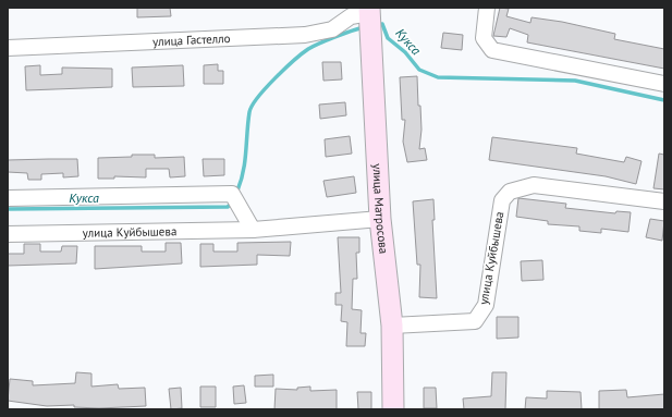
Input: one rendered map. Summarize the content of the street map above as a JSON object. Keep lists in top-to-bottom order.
{
  "streets": {
    "street": ["улица Гастелло", "улица Матросова", "улица Куйбышева"]
  },
  "crossings": [
    ["улица Гастелло", "улица Матросова"],
    ["улица Матросова", "улица Куйбышева"]
  ],
  "water": ["Кукса"]
}
